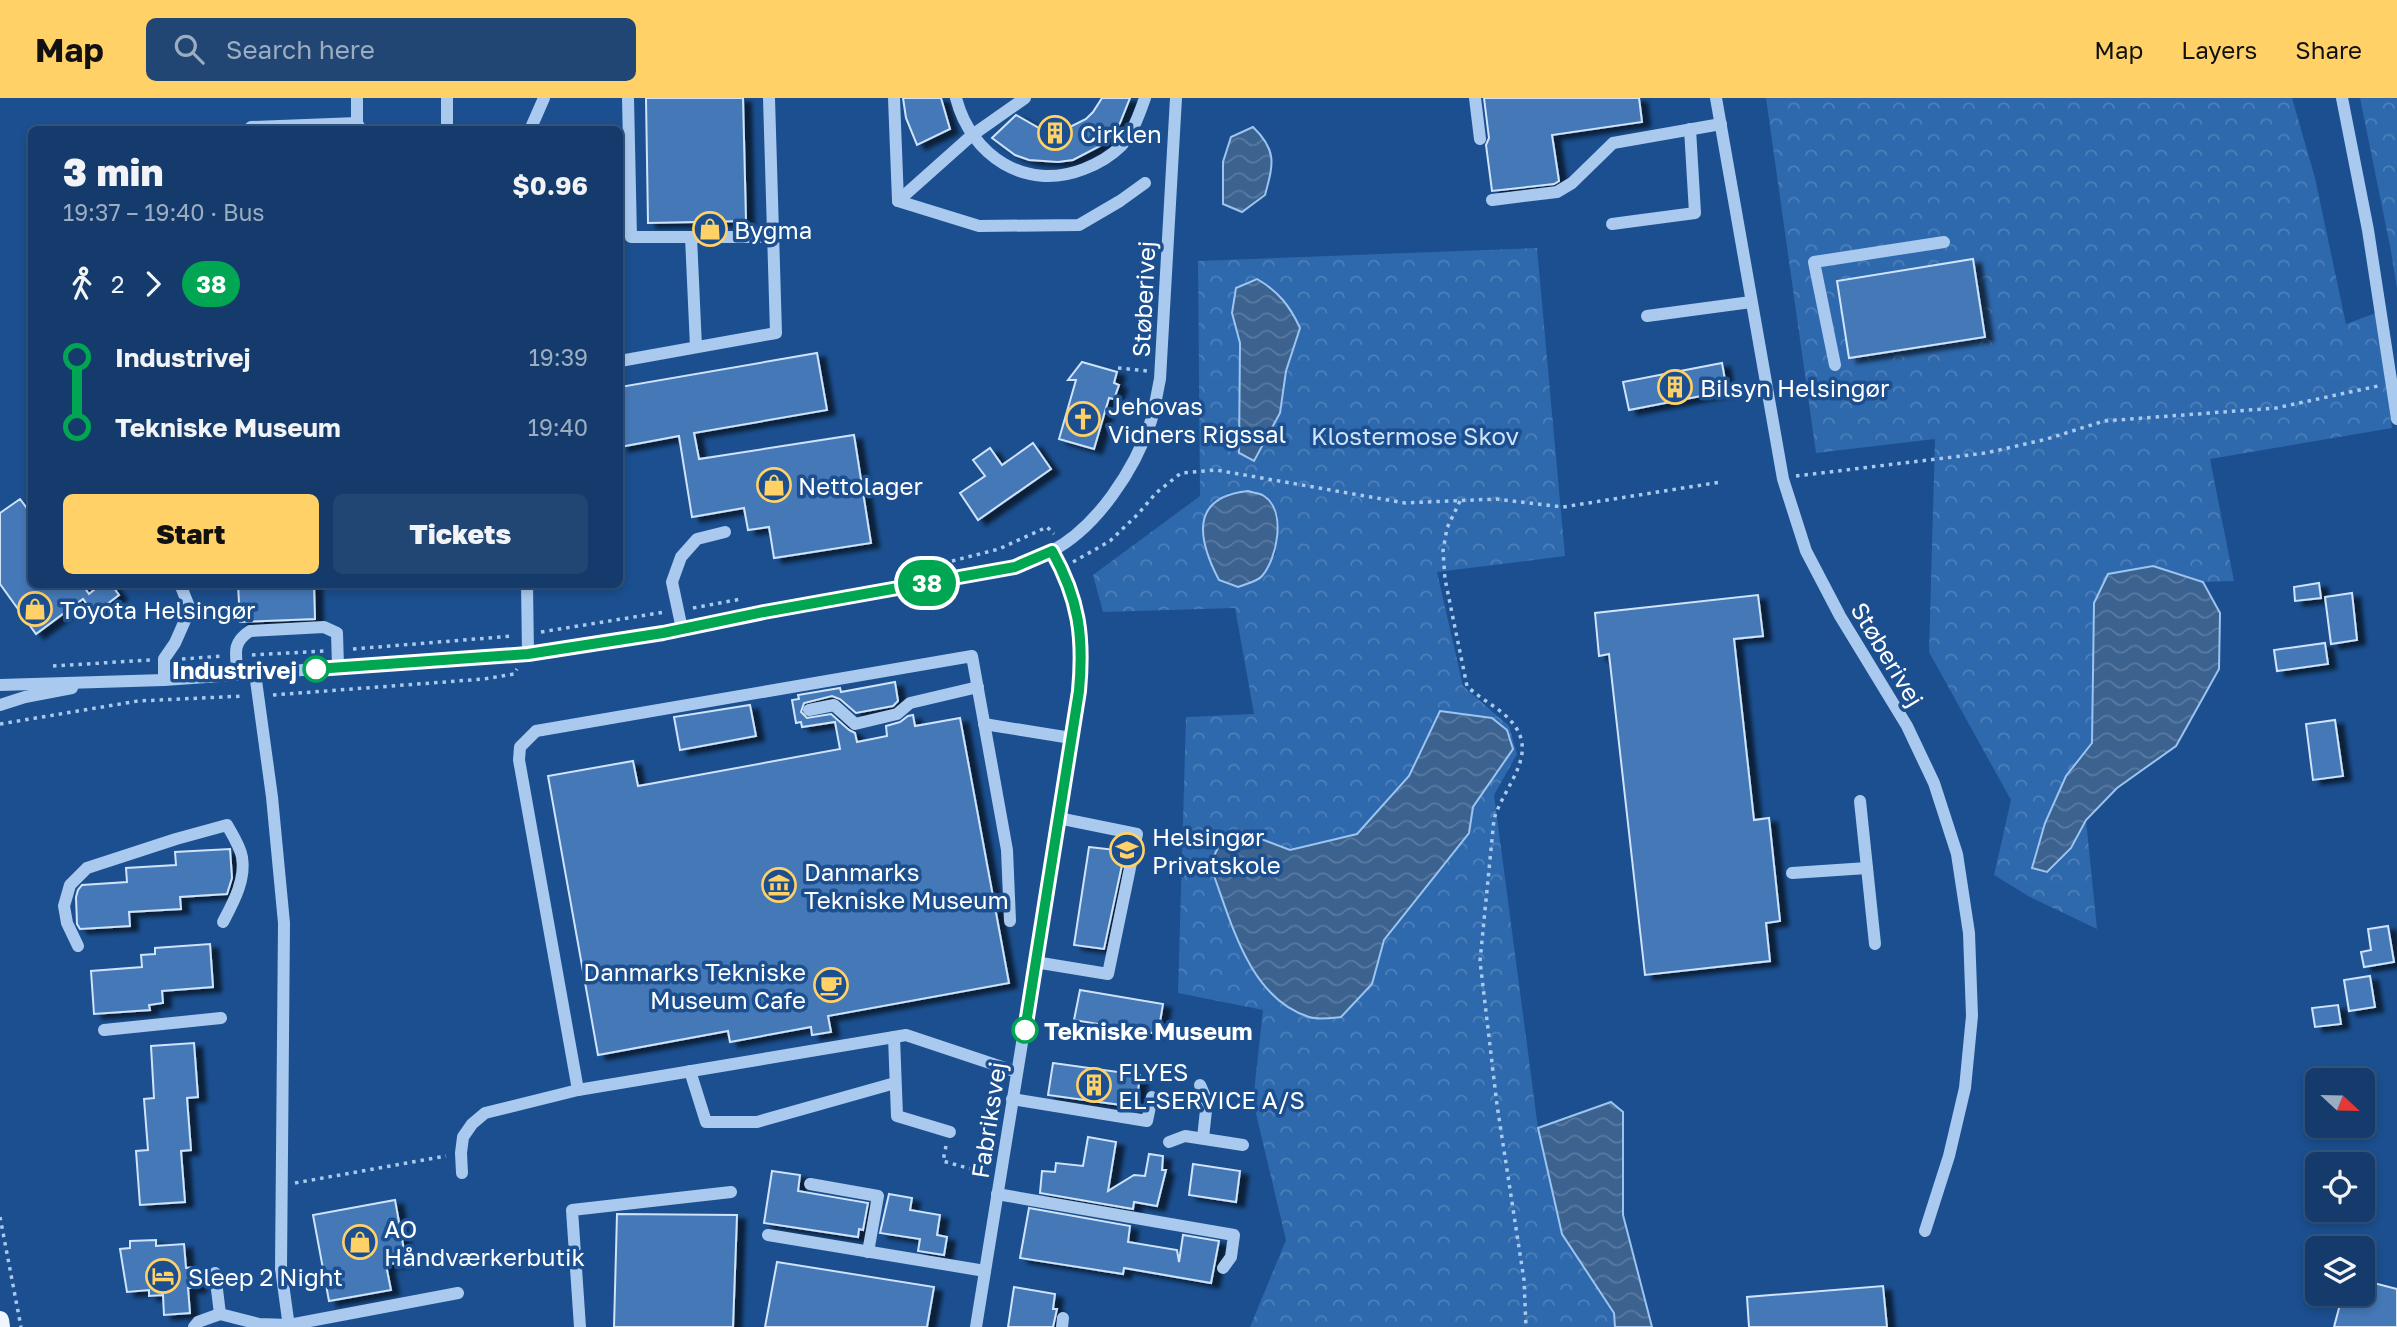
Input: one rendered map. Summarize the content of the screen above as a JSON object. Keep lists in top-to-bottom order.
{
  "streets": {
    "street": ["Støberivej", "Fabriksvej"]
  },
  "crossings": [
    ["Støberivej", "Fabriksvej"]
  ],
  "parks": ["Klostermose Skov"],
  "places": {
    "building": ["Cirklen", "Bilsyn Helsingør", "FLYES EL-SERVICE A/S"],
    "shop": [
      "Bygma",
      "Nettolager",
      "Toyota Helsingør",
      "AO Håndværkerbutik"
    ],
    "church": ["Jehovas Vidners Rigssal"],
    "other": ["Industrivej", "Tekniske Museum"],
    "school or university": ["Helsingør Privatskole"],
    "museum": ["Danmarks Tekniske Museum"],
    "cafe": ["Danmarks Tekniske Museum Cafe"],
    "hotel": ["Sleep 2 Night"]
  },
  "lines": ["bus line 38"],
  "north": "right",
  "page": {
    "header": "Map",
    "search": "Search here",
    "nav": ["Map", "Layers", "Share"],
    "on_map": "38",
    "heading": ["3 min", "19:37 – 19:40 · Bus", "$0.96"],
    "legs": ["2", "38"],
    "list": [
      {
        "name": "Industrivej",
        "value": "19:39"
      },
      {
        "name": "Tekniske Museum",
        "value": "19:40"
      }
    ],
    "buttons": ["Start", "Tickets"]
  }
}
